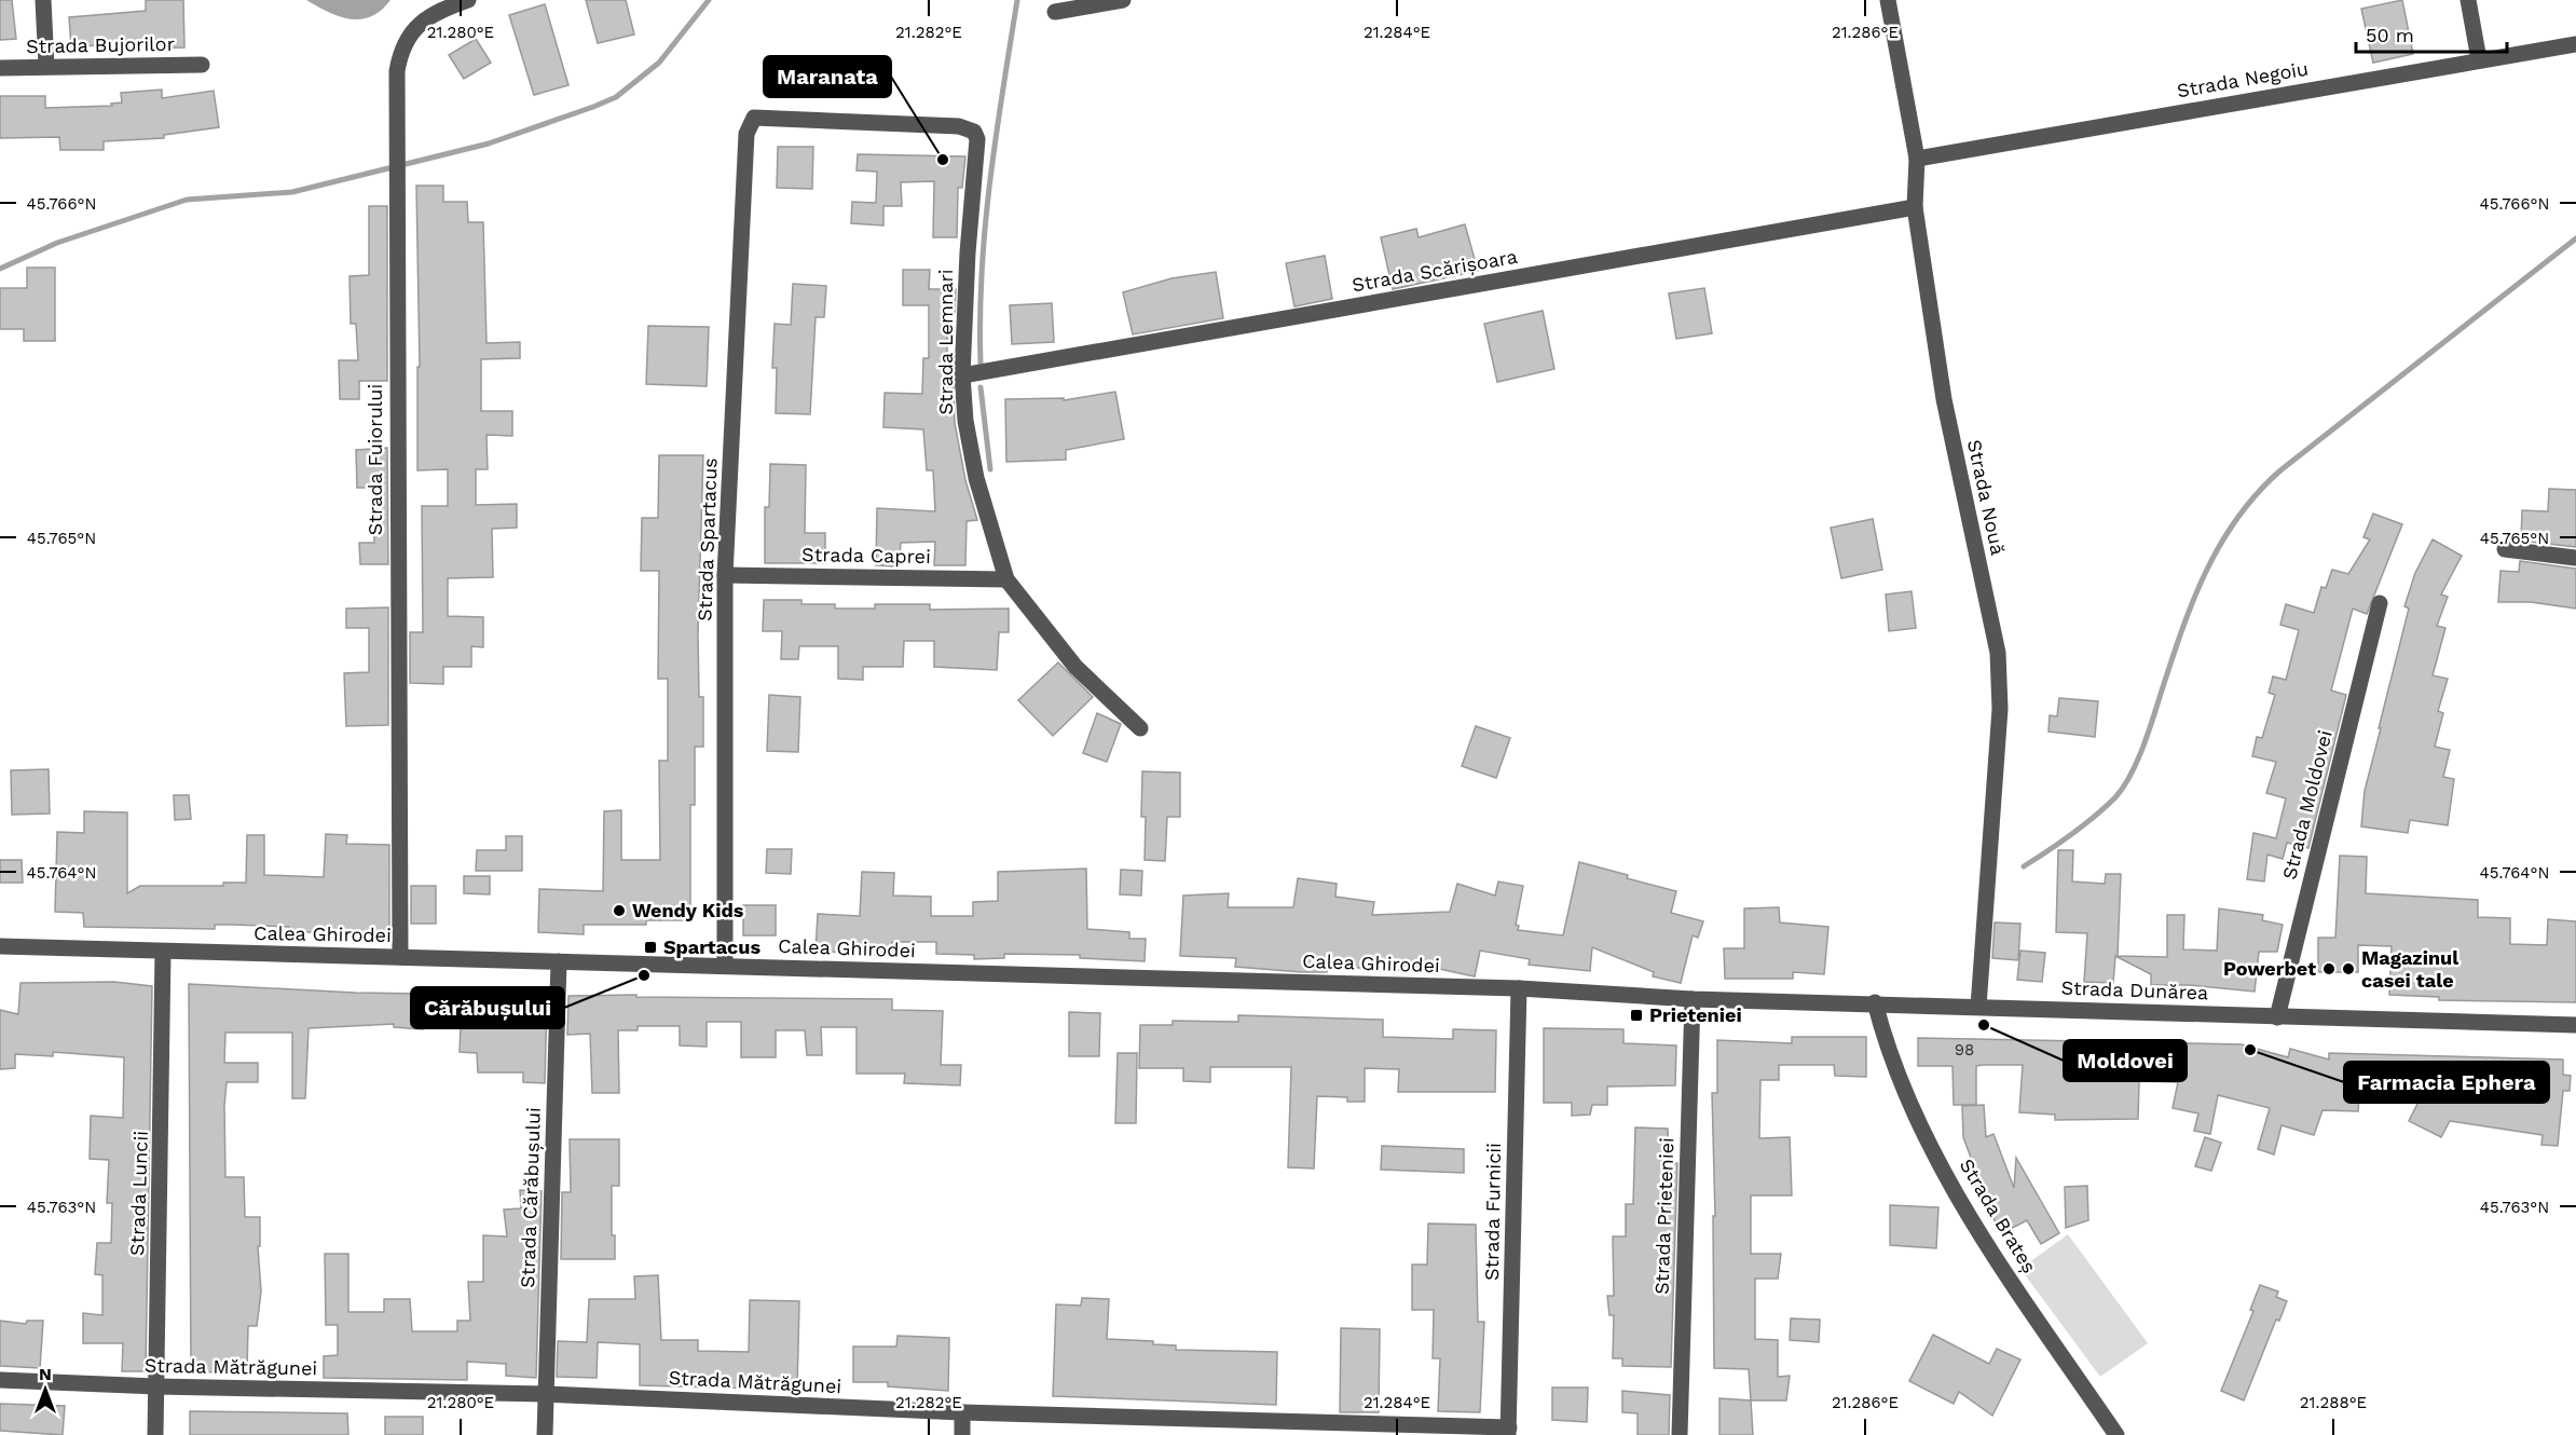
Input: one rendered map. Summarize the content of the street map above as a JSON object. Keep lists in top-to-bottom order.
{
  "streets": {
    "street": [
      "Strada Bujorilor",
      "Strada Negoiu",
      "Strada Scărișoara",
      "Strada Lemnari",
      "Strada Fuiorului",
      "Strada Nouă",
      "Strada Spartacus",
      "Strada Caprei",
      "Strada Moldovei",
      "Calea Ghirodei",
      "Strada Dunărea",
      "Strada Luncii",
      "Strada Cărăbușului",
      "Strada Furnicii",
      "Strada Prieteniei",
      "Strada Brateș",
      "Strada Mătrăgunei"
    ]
  },
  "crossings": [
    ["Strada Negoiu", "Strada Nouă"],
    ["Strada Scărișoara", "Strada Lemnari"],
    ["Strada Scărișoara", "Strada Nouă"],
    ["Strada Lemnari", "Strada Spartacus"],
    ["Strada Lemnari", "Strada Caprei"],
    ["Strada Fuiorului", "Calea Ghirodei"],
    ["Strada Nouă", "Strada Dunărea"],
    ["Strada Spartacus", "Strada Caprei"],
    ["Strada Spartacus", "Calea Ghirodei"],
    ["Strada Moldovei", "Strada Dunărea"],
    ["Calea Ghirodei", "Strada Dunărea"],
    ["Calea Ghirodei", "Strada Luncii"],
    ["Calea Ghirodei", "Strada Cărăbușului"],
    ["Calea Ghirodei", "Strada Furnicii"],
    ["Calea Ghirodei", "Strada Prieteniei"],
    ["Strada Dunărea", "Strada Prieteniei"],
    ["Strada Dunărea", "Strada Brateș"],
    ["Strada Luncii", "Strada Mătrăgunei"],
    ["Strada Cărăbușului", "Strada Mătrăgunei"],
    ["Strada Furnicii", "Strada Mătrăgunei"]
  ],
  "places": {
    "other": [
      "Maranata",
      "Wendy Kids",
      "Powerbet",
      "Magazinul casei tale",
      "Cărăbușului",
      "Moldovei",
      "Farmacia Ephera"
    ],
    "transit": ["Spartacus", "Prieteniei"]
  },
  "house_numbers": ["98"],
  "scale_bar": "50 m",
  "north": "top",
  "coordinates": [
    "21.280°E",
    "21.282°E",
    "21.284°E",
    "21.286°E",
    "45.766°N",
    "45.765°N",
    "45.764°N",
    "45.763°N",
    "21.288°E"
  ]
}
